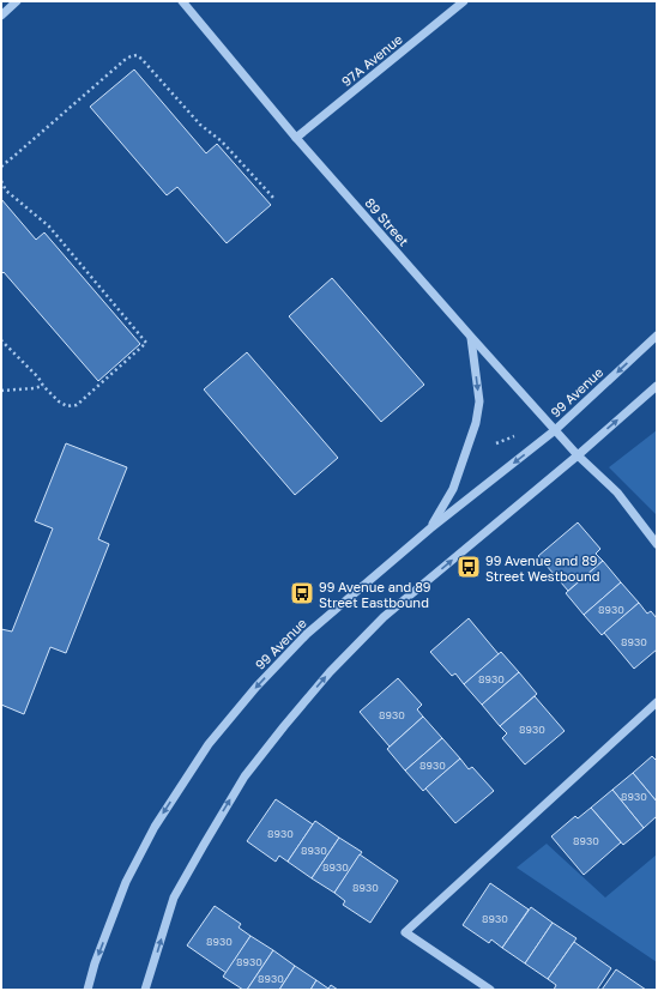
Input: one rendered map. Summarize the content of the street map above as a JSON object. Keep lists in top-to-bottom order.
{
  "streets": {
    "street": ["97A Avenue", "89 Street", "99 Avenue"]
  },
  "crossings": [
    ["97A Avenue", "89 Street"],
    ["89 Street", "99 Avenue"]
  ],
  "places": {
    "bus stop": ["99 Avenue and 89 Street Westbound", "99 Avenue and 89 Street Eastbound"]
  },
  "house_numbers": [
    "8930",
    "8930",
    "8930",
    "8930",
    "8930",
    "8930",
    "8930",
    "8930",
    "8930",
    "8930",
    "8930",
    "8930",
    "8930",
    "8930",
    "8930",
    "8930"
  ]
}
